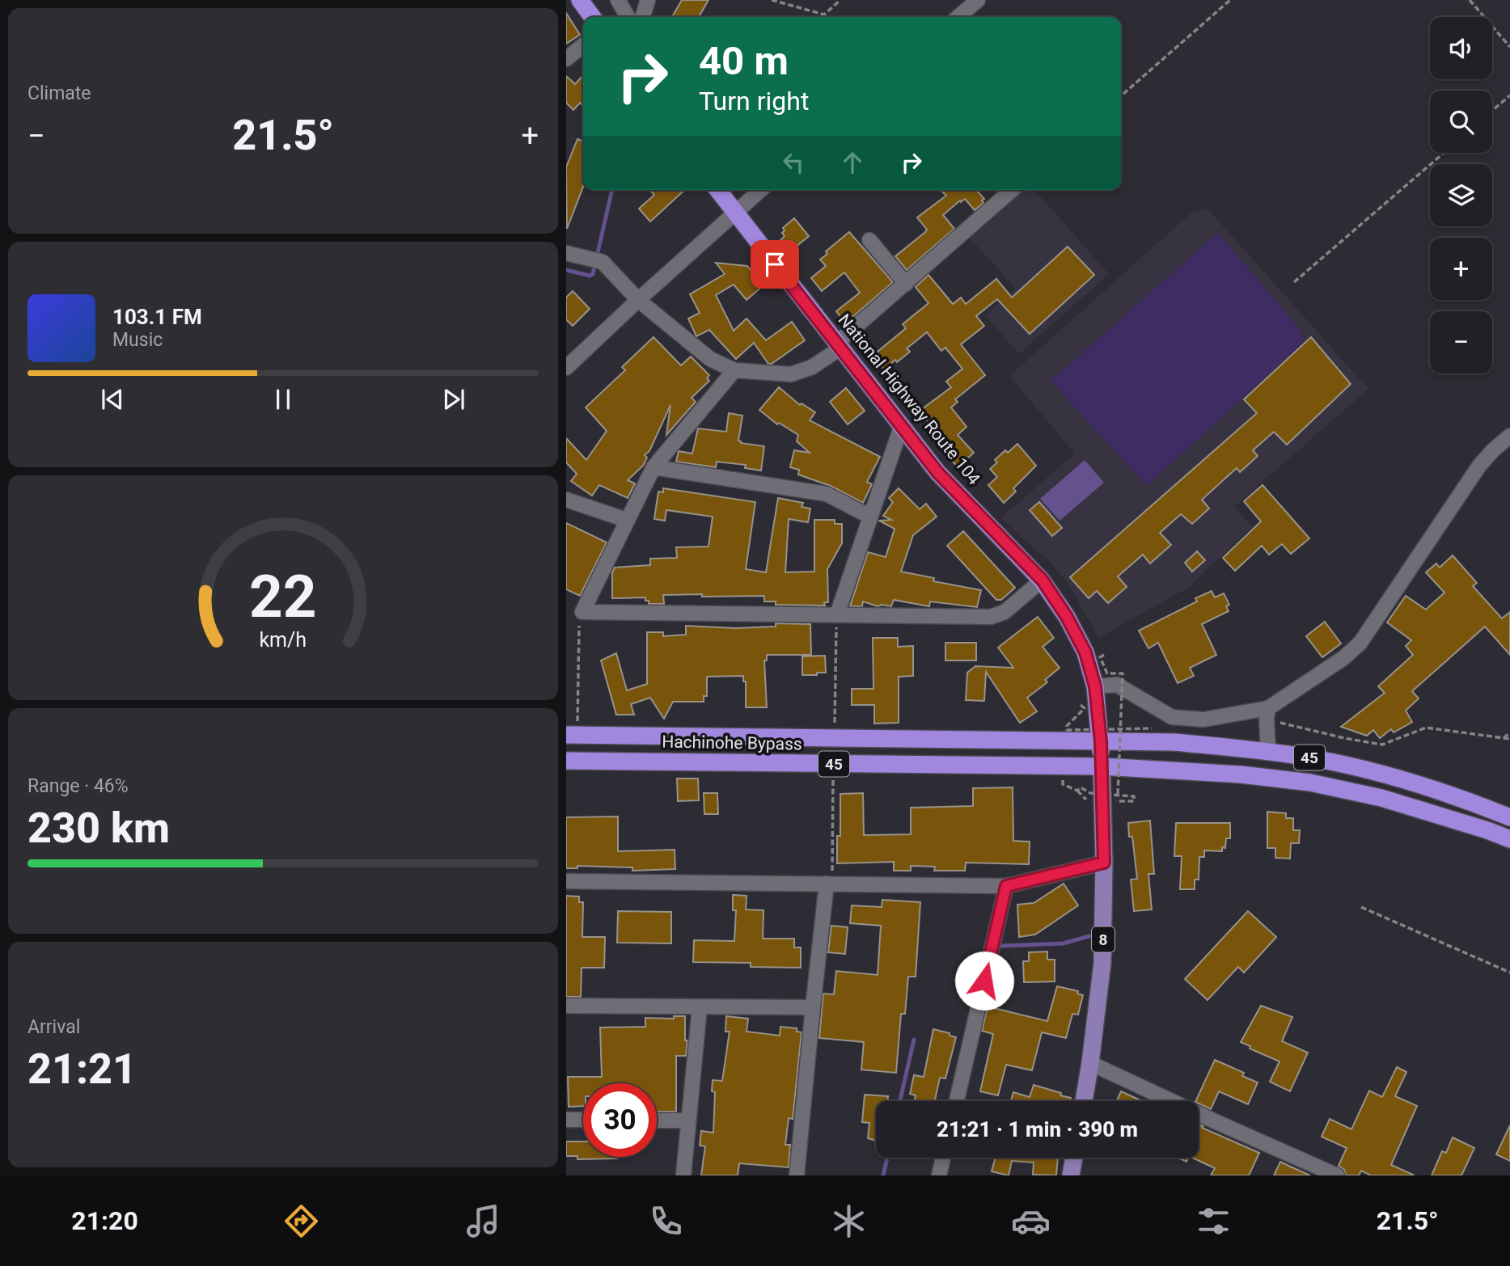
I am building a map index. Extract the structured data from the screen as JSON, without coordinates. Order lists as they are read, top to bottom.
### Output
{
  "streets": {
    "highway": ["National Highway Route 104", "Hachinohe Bypass", "45"],
    "main road": ["8"]
  },
  "crossings": [
    ["National Highway Route 104", "Hachinohe Bypass"],
    ["National Highway Route 104", "45"],
    ["National Highway Route 104", "8"],
    ["Hachinohe Bypass", "45"],
    ["Hachinohe Bypass", "8"],
    ["45", "8"]
  ],
  "page": {
    "tile": [
      "Climate",
      ["Range · 46%", "230 km"],
      ["Arrival", "21:21"]
    ],
    "map_buttons": ["+", "−"],
    "turn": ["40 m", "Turn right"],
    "heat": ["−", "21.5°", "+"],
    "song": ["103.1 FM", "Music"],
    "limit": "30",
    "trip": "21:21 · 1 min · 390 m",
    "tabs": ["21:20", "21.5°"],
    "gauge": ["22", "km/h"]
  }
}
